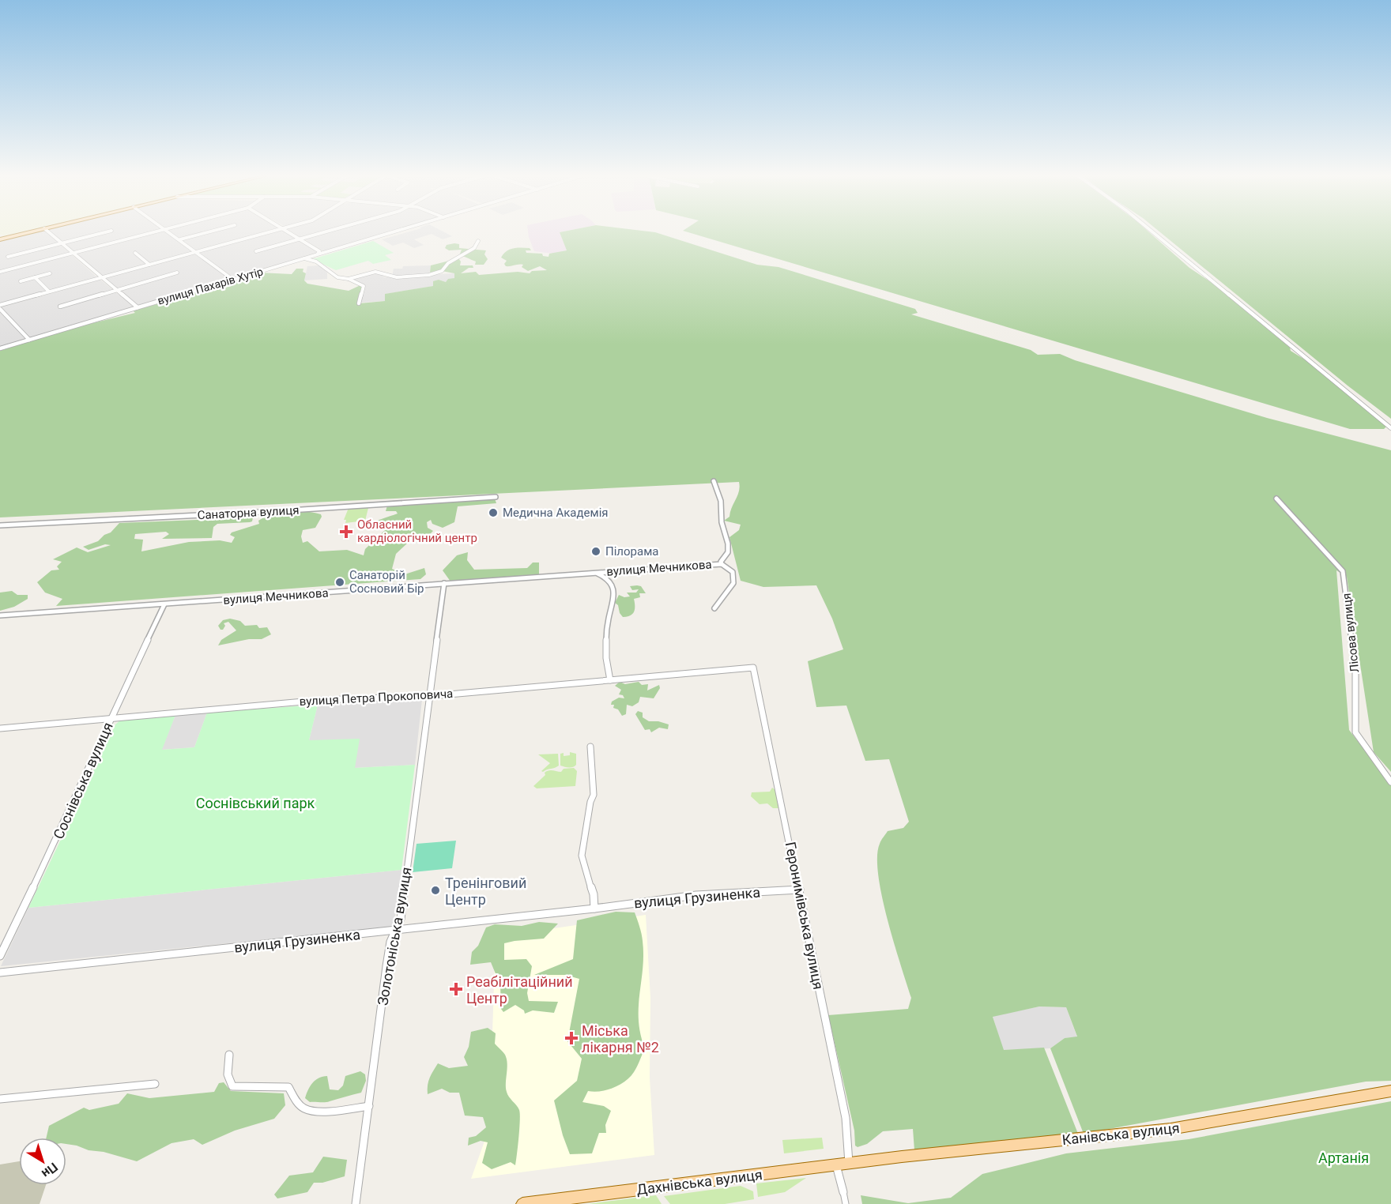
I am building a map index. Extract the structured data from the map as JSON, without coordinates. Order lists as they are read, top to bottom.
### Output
{
  "streets": {
    "main road": ["Канівська вулиця", "Дахнівська вулиця"],
    "street": [
      "вулиця Пахарів Хутір",
      "Санаторна вулиця",
      "вулиця Мечникова",
      "Лісова вулиця",
      "вулиця Петра Прокоповича",
      "Соснівська вулиця",
      "вулиця Грузиненка",
      "Геронимівська вулиця",
      "Золотоніська вулиця"
    ]
  },
  "crossings": [
    ["вулиця Мечникова", "Соснівська вулиця"],
    ["вулиця Мечникова", "Золотоніська вулиця"],
    ["вулиця Петра Прокоповича", "Соснівська вулиця"],
    ["вулиця Петра Прокоповича", "Геронимівська вулиця"],
    ["вулиця Петра Прокоповича", "Золотоніська вулиця"],
    ["вулиця Грузиненка", "Геронимівська вулиця"],
    ["вулиця Грузиненка", "Золотоніська вулиця"],
    ["Геронимівська вулиця", "Канівська вулиця"],
    ["Геронимівська вулиця", "Дахнівська вулиця"],
    ["Канівська вулиця", "Дахнівська вулиця"]
  ],
  "parks": ["Соснівський парк", "Артанія"],
  "places": {
    "other": [
      "Медична Академія",
      "Пілорама",
      "Санаторій Сосновий Бір",
      "Тренінговий Центр"
    ],
    "health": ["Обласний кардіологічний центр", "Реабілітаційний Центр", "Міська лікарня №2"]
  },
  "north": "bottom right"
}
